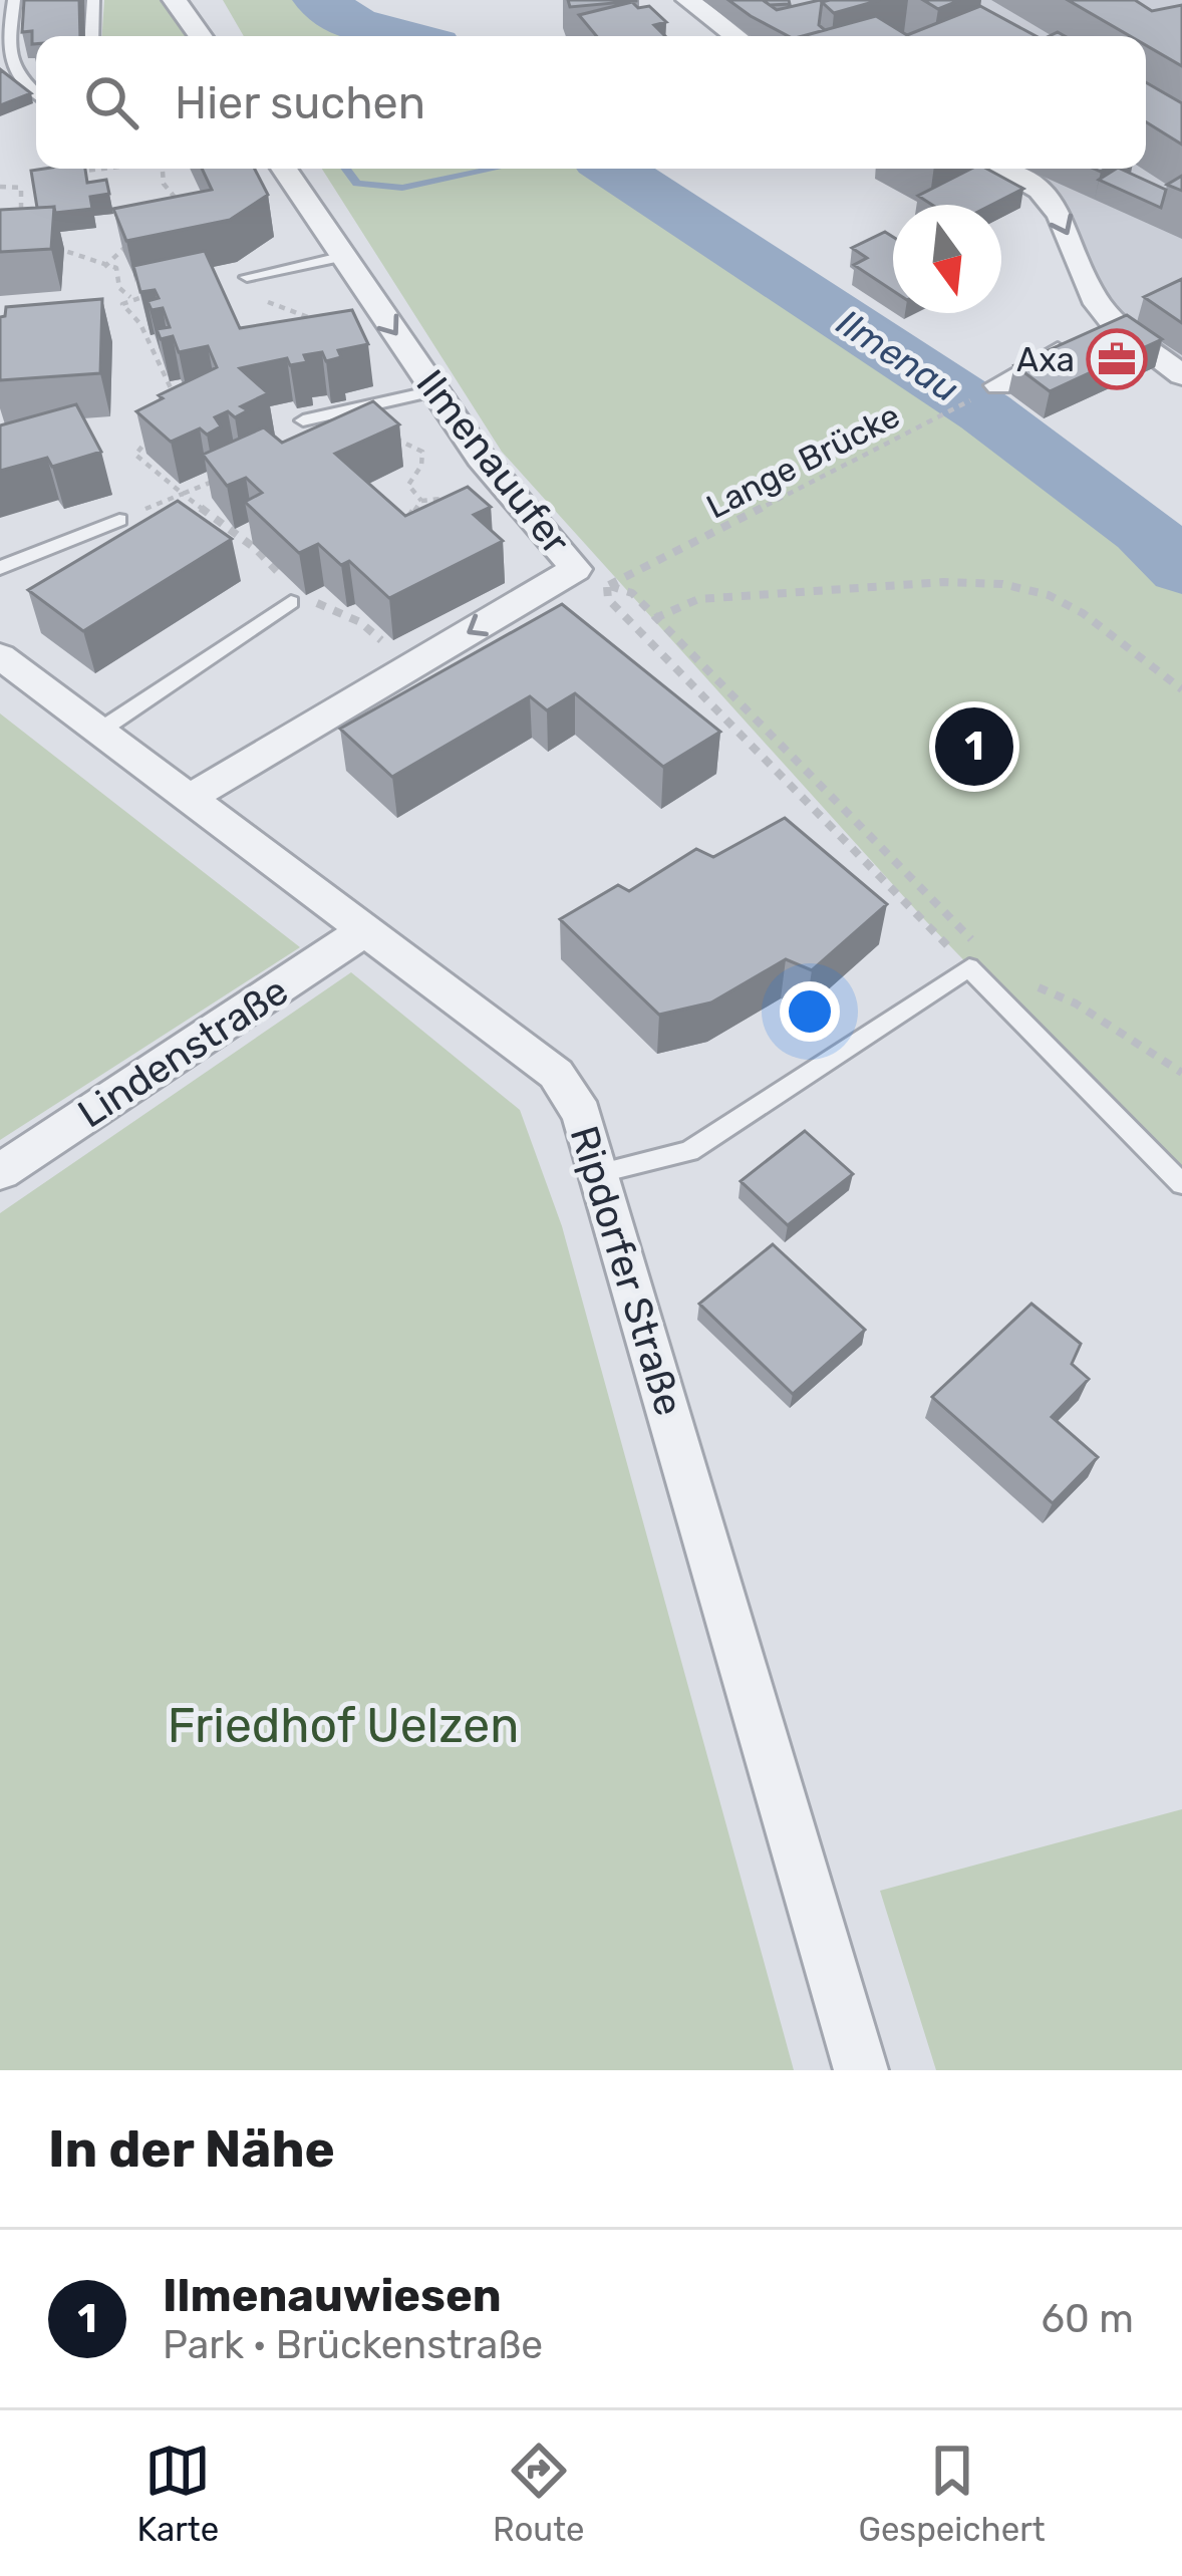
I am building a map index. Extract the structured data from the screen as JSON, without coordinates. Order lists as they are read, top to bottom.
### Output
{
  "streets": {
    "street": ["Ilmenauufer", "Lindenstraße", "Ripdorfer Straße"],
    "path": ["Lange Brücke"]
  },
  "crossings": [
    ["Ilmenauufer", "Ripdorfer Straße"],
    ["Lindenstraße", "Ripdorfer Straße"]
  ],
  "water": ["Ilmenau"],
  "parks": ["Friedhof Uelzen"],
  "places": {
    "office": ["Axa"]
  },
  "north": "bottom",
  "page": {
    "search": "Hier suchen",
    "pins": "1",
    "heading": "In der Nähe",
    "list": [
      {
        "mark": "1",
        "name": "Ilmenauwiesen",
        "note": "Park · Brückenstraße",
        "value": "60 m"
      }
    ],
    "nav": ["Karte", "Route", "Gespeichert"]
  }
}
